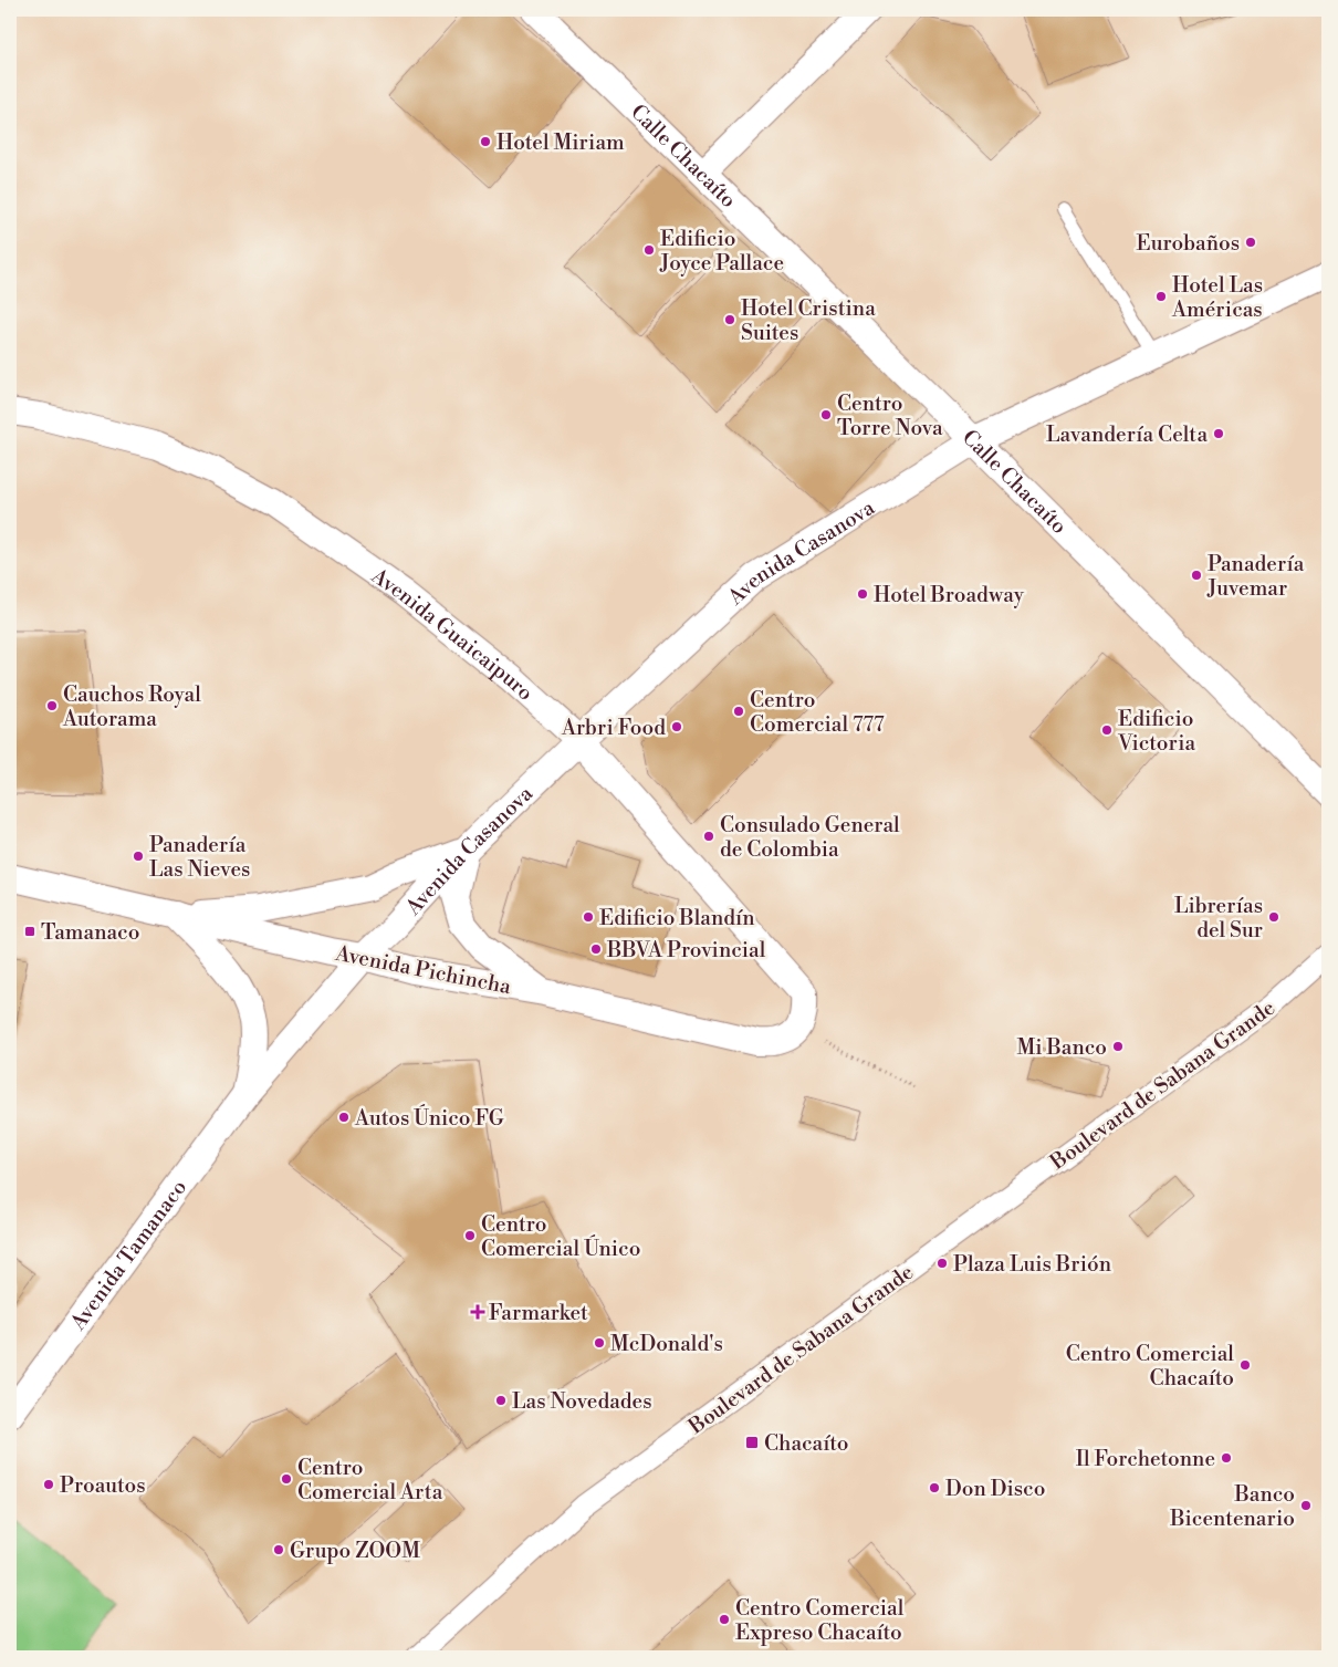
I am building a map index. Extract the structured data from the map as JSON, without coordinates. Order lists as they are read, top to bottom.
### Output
{
  "streets": {
    "street": [
      "Calle Chacaíto",
      "Avenida Casanova",
      "Avenida Guaicaipuro",
      "Avenida Pichincha",
      "Boulevard de Sabana Grande",
      "Avenida Tamanaco"
    ]
  },
  "crossings": [
    ["Calle Chacaíto", "Avenida Casanova"],
    ["Avenida Casanova", "Avenida Guaicaipuro"],
    ["Avenida Casanova", "Avenida Pichincha"],
    ["Avenida Casanova", "Avenida Tamanaco"],
    ["Avenida Guaicaipuro", "Avenida Pichincha"],
    ["Avenida Pichincha", "Avenida Tamanaco"]
  ],
  "places": {
    "other": [
      "Hotel Miriam",
      "Eurobaños",
      "Edificio Joyce Pallace",
      "Hotel Las Américas",
      "Hotel Cristina Suites",
      "Centro Torre Nova",
      "Lavandería Celta",
      "Panadería Juvemar",
      "Hotel Broadway",
      "Cauchos Royal Autorama",
      "Centro Comercial 777",
      "Arbri Food",
      "Edificio Victoria",
      "Consulado General de Colombia",
      "Panadería Las Nieves",
      "Edificio Blandín",
      "Librerías del Sur",
      "BBVA Provincial",
      "Mi Banco",
      "Autos Único FG",
      "Centro Comercial Único",
      "Plaza Luis Brión",
      "McDonald's",
      "Centro Comercial Chacaíto",
      "Las Novedades",
      "Il Forchetonne",
      "Centro Comercial Arta",
      "Proautos",
      "Don Disco",
      "Banco Bicentenario",
      "Grupo ZOOM",
      "Centro Comercial Expreso Chacaíto"
    ],
    "transit": ["Tamanaco", "Chacaíto"],
    "health": ["Farmarket"]
  }
}
